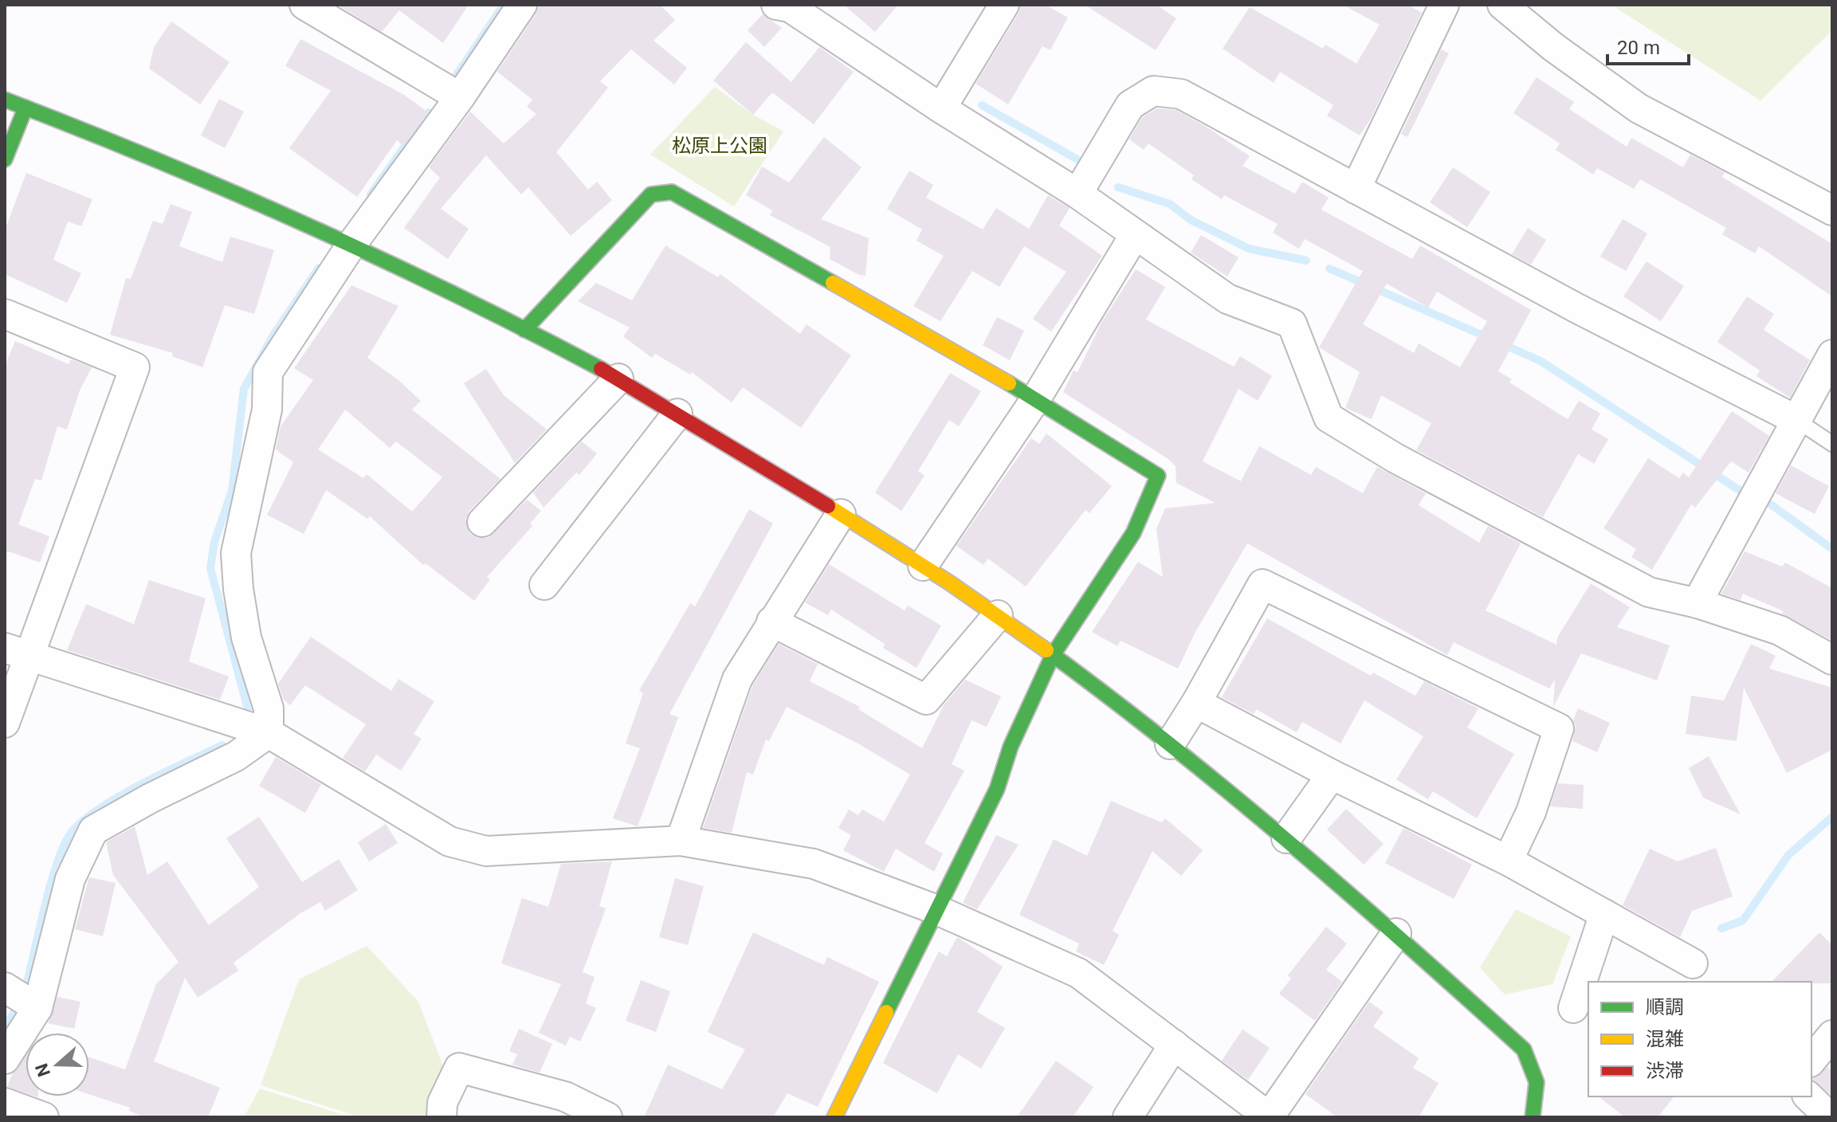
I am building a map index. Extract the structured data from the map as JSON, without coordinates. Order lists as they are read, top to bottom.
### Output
{
  "parks": ["松原上公園"],
  "legend": ["順調", "混雑", "渋滞"],
  "scale_bar": "20 m",
  "north": "left"
}
